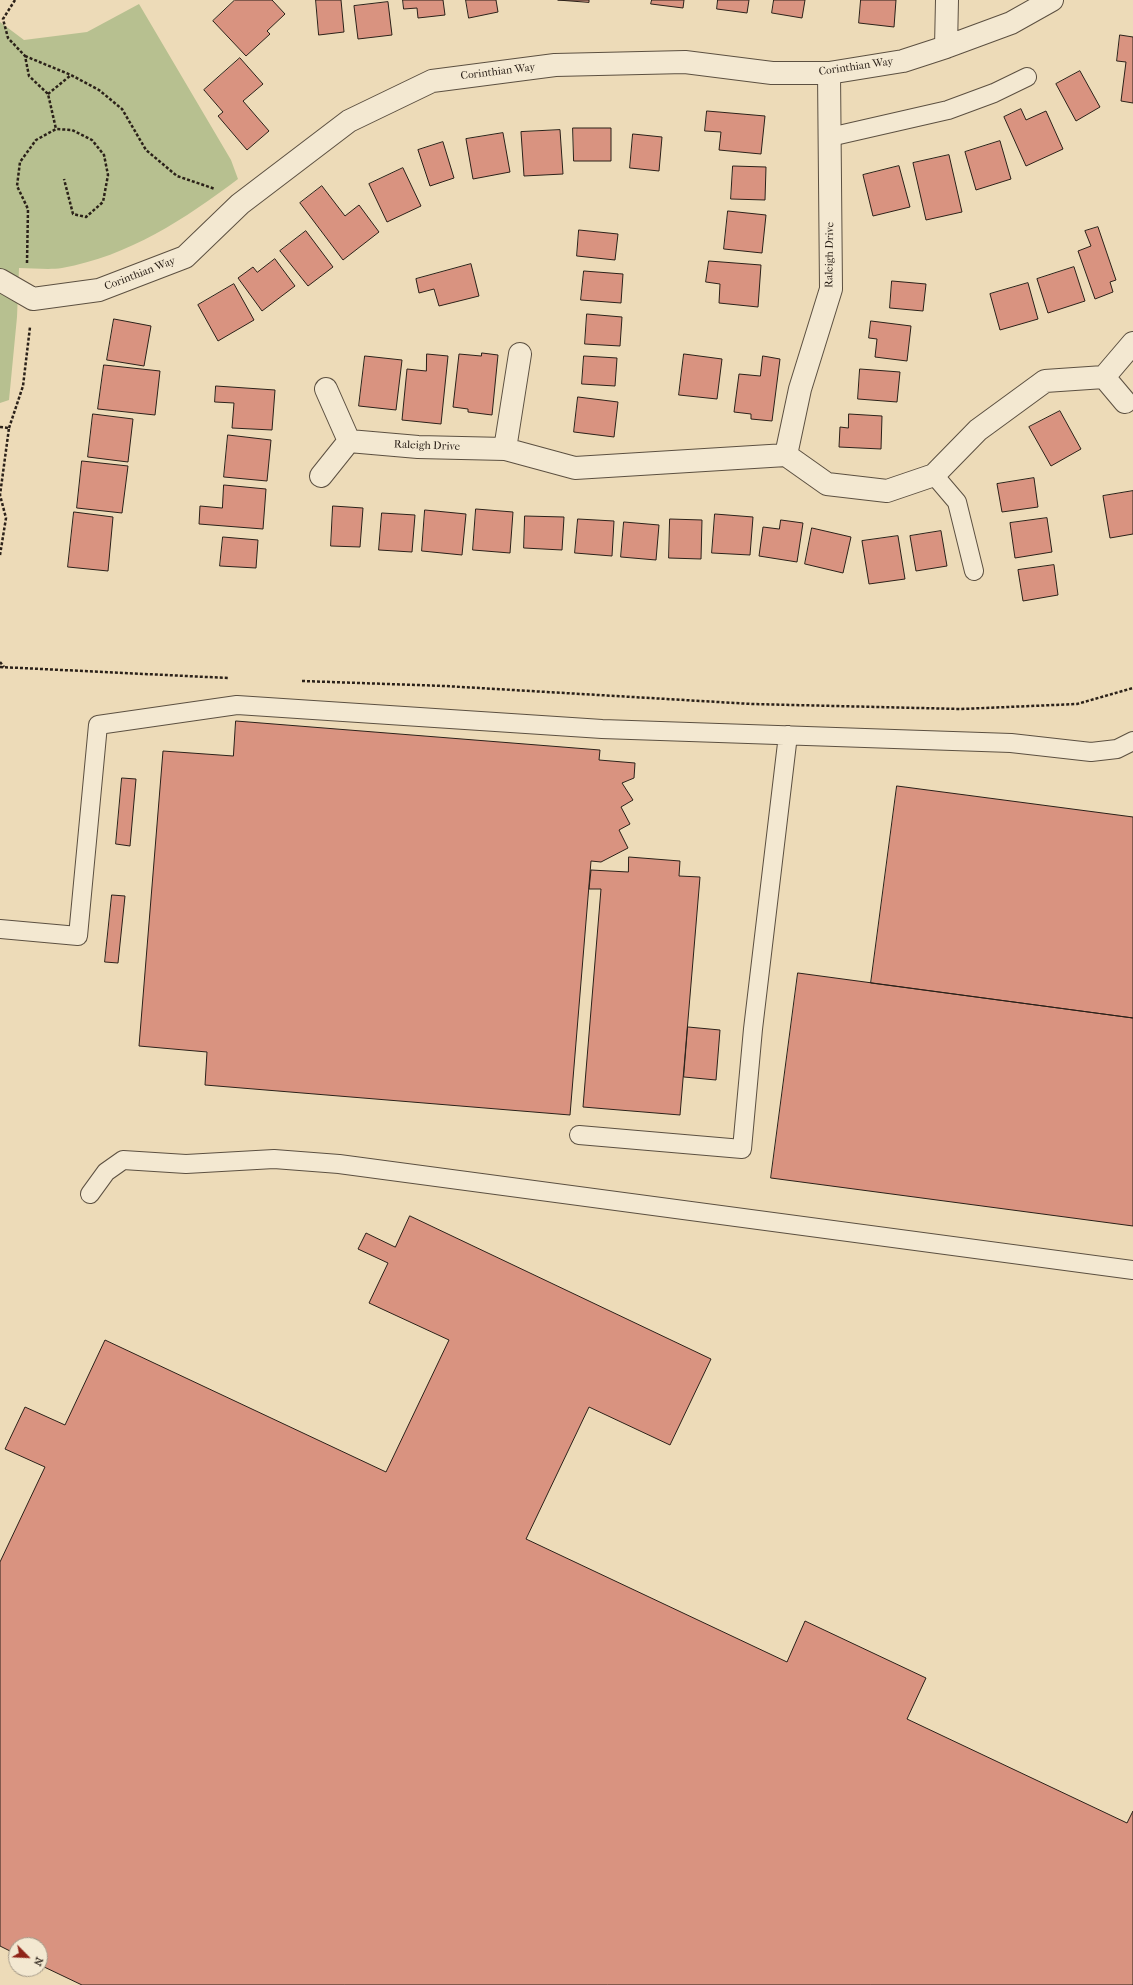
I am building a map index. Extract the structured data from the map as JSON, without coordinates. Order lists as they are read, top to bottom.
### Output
{
  "streets": {
    "street": ["Corinthian Way", "Raleigh Drive"]
  },
  "crossings": [
    ["Corinthian Way", "Raleigh Drive"]
  ],
  "north": "bottom right"
}
